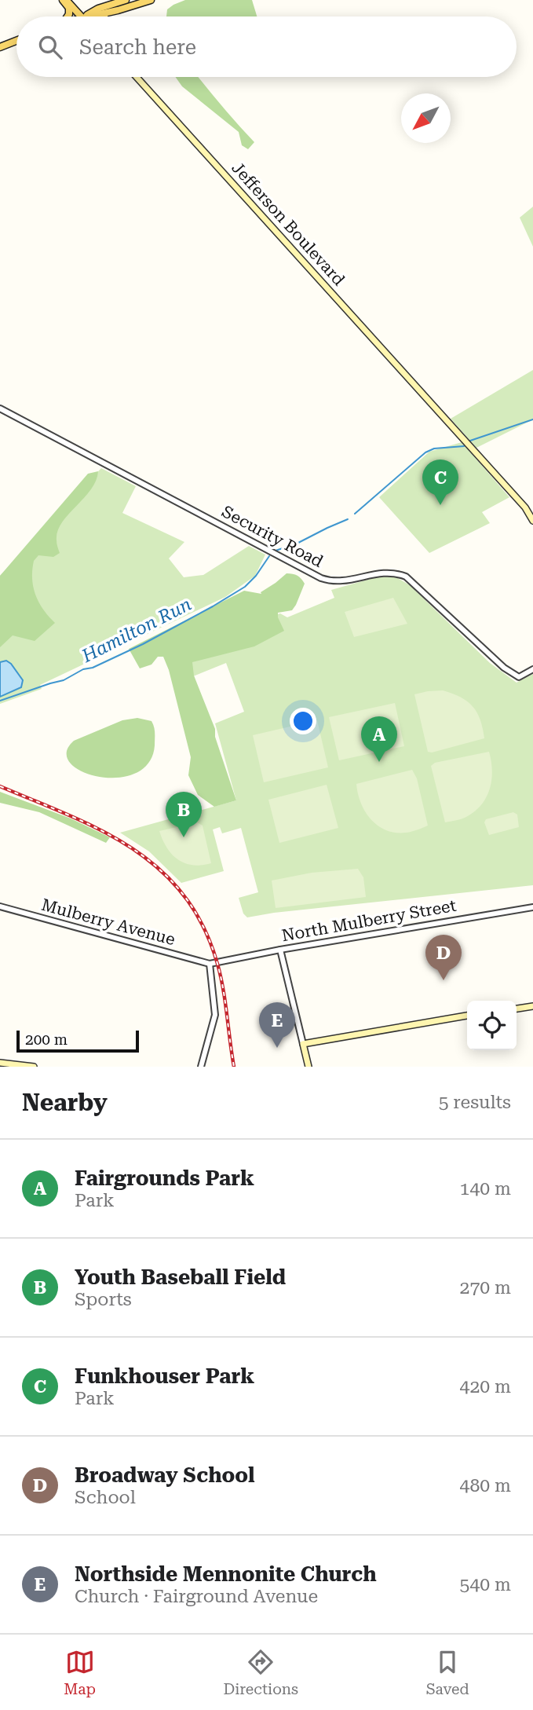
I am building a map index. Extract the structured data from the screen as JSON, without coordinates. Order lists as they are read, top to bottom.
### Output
{
  "streets": {
    "main road": ["Jefferson Boulevard"],
    "street": ["Security Road", "North Mulberry Street", "Mulberry Avenue"]
  },
  "crossings": [
    ["North Mulberry Street", "Mulberry Avenue"]
  ],
  "water": ["Hamilton Run"],
  "scale_bar": "200 m",
  "north": "bottom left",
  "page": {
    "search": "Search here",
    "pins": [
      "C",
      "A",
      "B",
      "D",
      "E"
    ],
    "scale": "200 m",
    "heading": ["Nearby", "5 results"],
    "list": [
      {
        "mark": "A",
        "name": "Fairgrounds Park",
        "note": "Park",
        "value": "140 m"
      },
      {
        "mark": "B",
        "name": "Youth Baseball Field",
        "note": "Sports",
        "value": "270 m"
      },
      {
        "mark": "C",
        "name": "Funkhouser Park",
        "note": "Park",
        "value": "420 m"
      },
      {
        "mark": "D",
        "name": "Broadway School",
        "note": "School",
        "value": "480 m"
      },
      {
        "mark": "E",
        "name": "Northside Mennonite Church",
        "note": "Church · Fairground Avenue",
        "value": "540 m"
      }
    ],
    "nav": ["Map", "Directions", "Saved"]
  }
}
